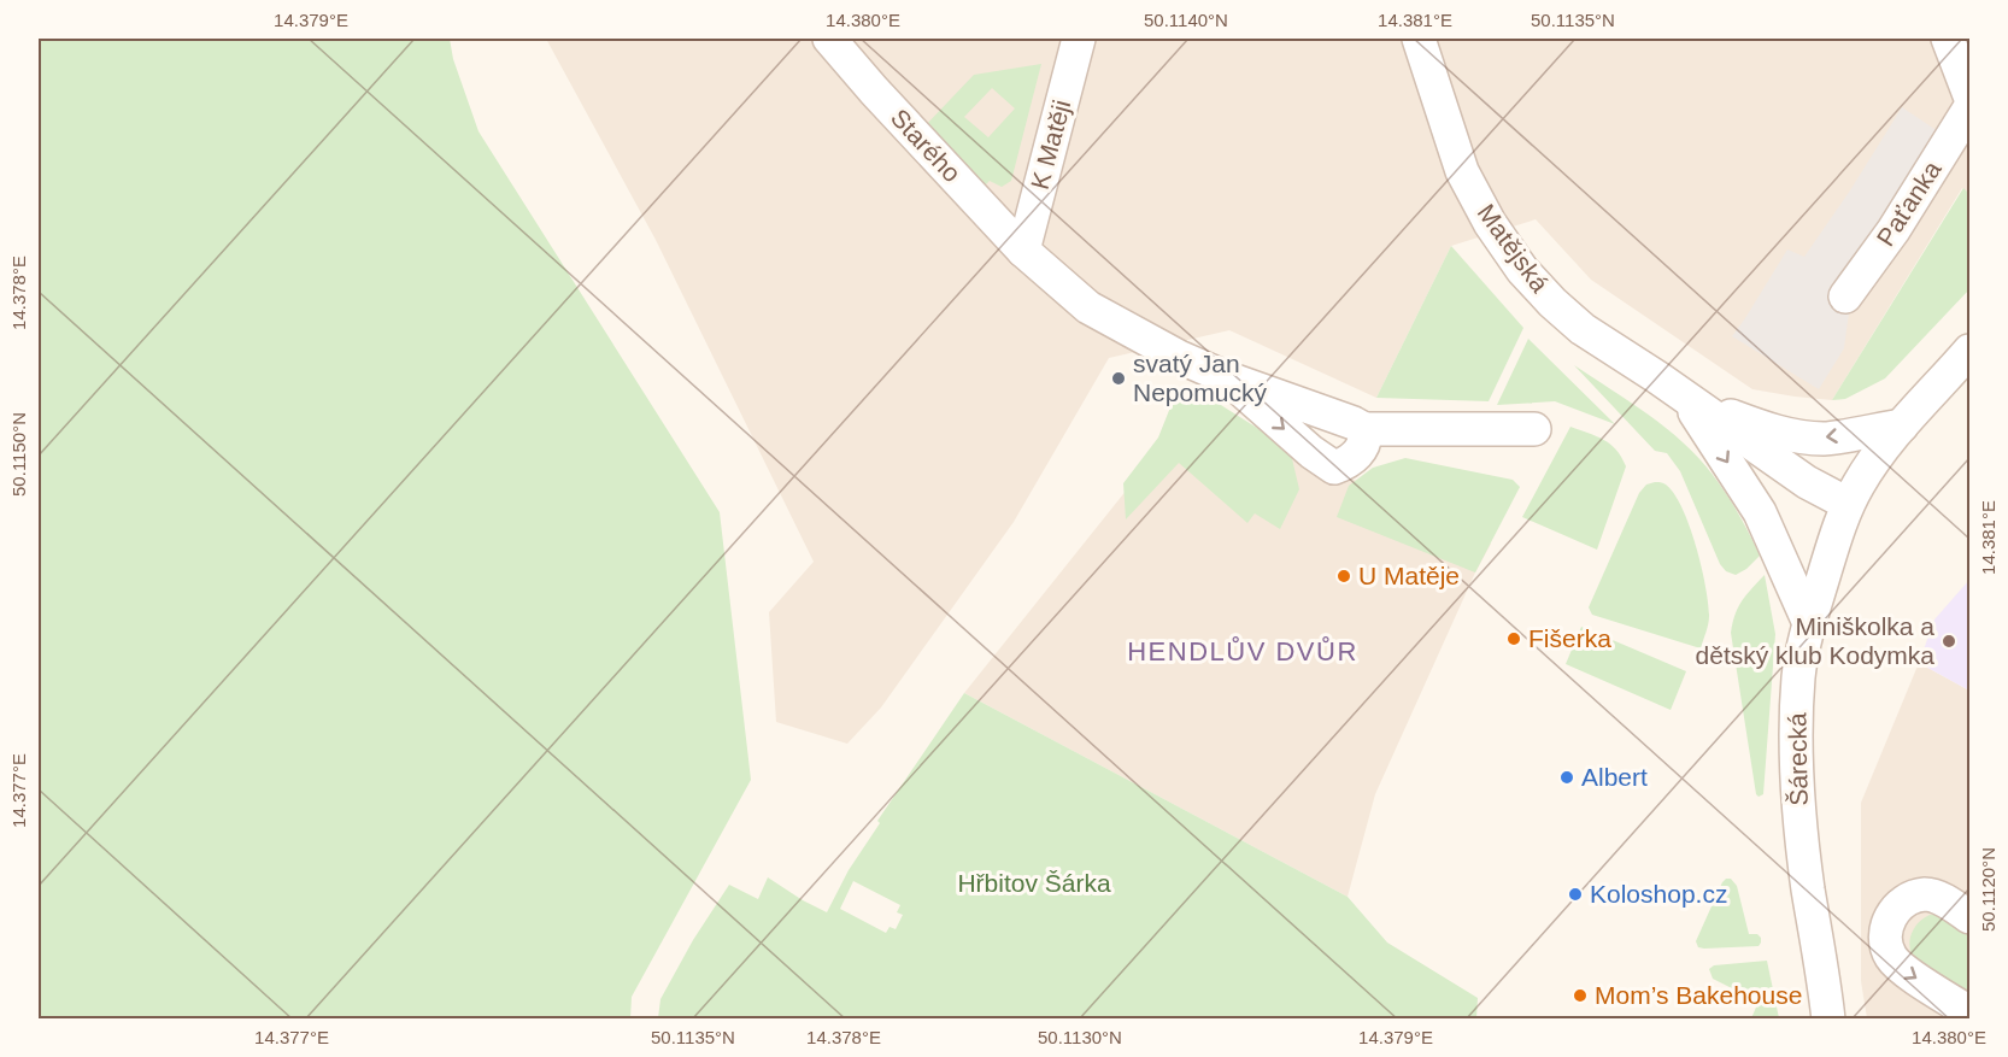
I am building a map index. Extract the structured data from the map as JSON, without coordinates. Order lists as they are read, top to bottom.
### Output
{
  "streets": {
    "street": [
      "K Matěji",
      "Starého",
      "Paťanka",
      "Matějská",
      "Šárecká"
    ]
  },
  "crossings": [
    ["K Matěji", "Starého"],
    ["Matějská", "Šárecká"]
  ],
  "districts": ["HENDLŮV DVŮR"],
  "parks": ["Hřbitov Šárka"],
  "places": [
    "svatý Jan Nepomucký",
    "U Matěje",
    "Fišerka",
    "Miniškolka a dětský klub Kodymka",
    "Albert",
    "Koloshop.cz",
    "Mom’s Bakehouse"
  ],
  "coordinates": [
    "14.379°E",
    "14.380°E",
    "50.1140°N",
    "14.381°E",
    "50.1135°N",
    "14.378°E",
    "50.1150°N",
    "14.377°E",
    "50.1120°N",
    "50.1130°N"
  ]
}
